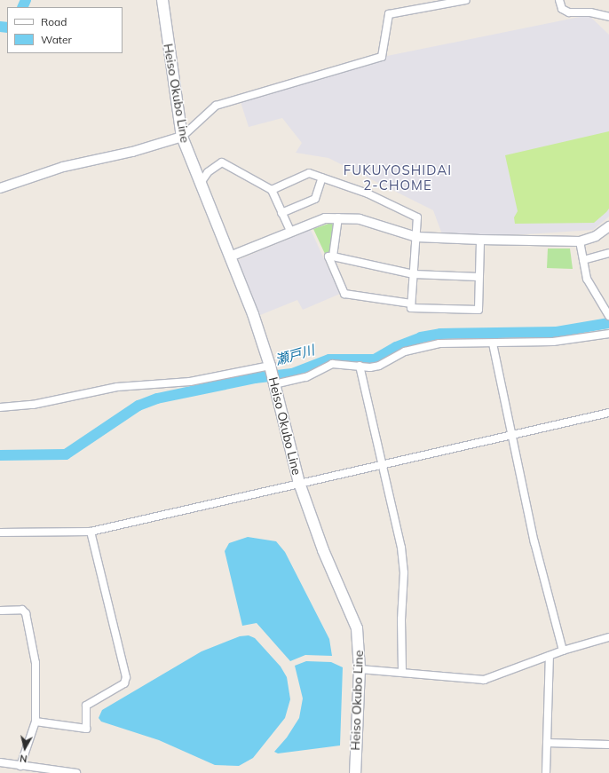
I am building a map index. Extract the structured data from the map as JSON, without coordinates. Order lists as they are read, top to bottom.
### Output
{
  "streets": {
    "main road": ["Heiso Okubo Line"]
  },
  "districts": ["FUKUYOSHIDAI 2-CHOME"],
  "water": ["瀬戸川"],
  "legend": ["Road", "Water"],
  "north": "bottom"
}
